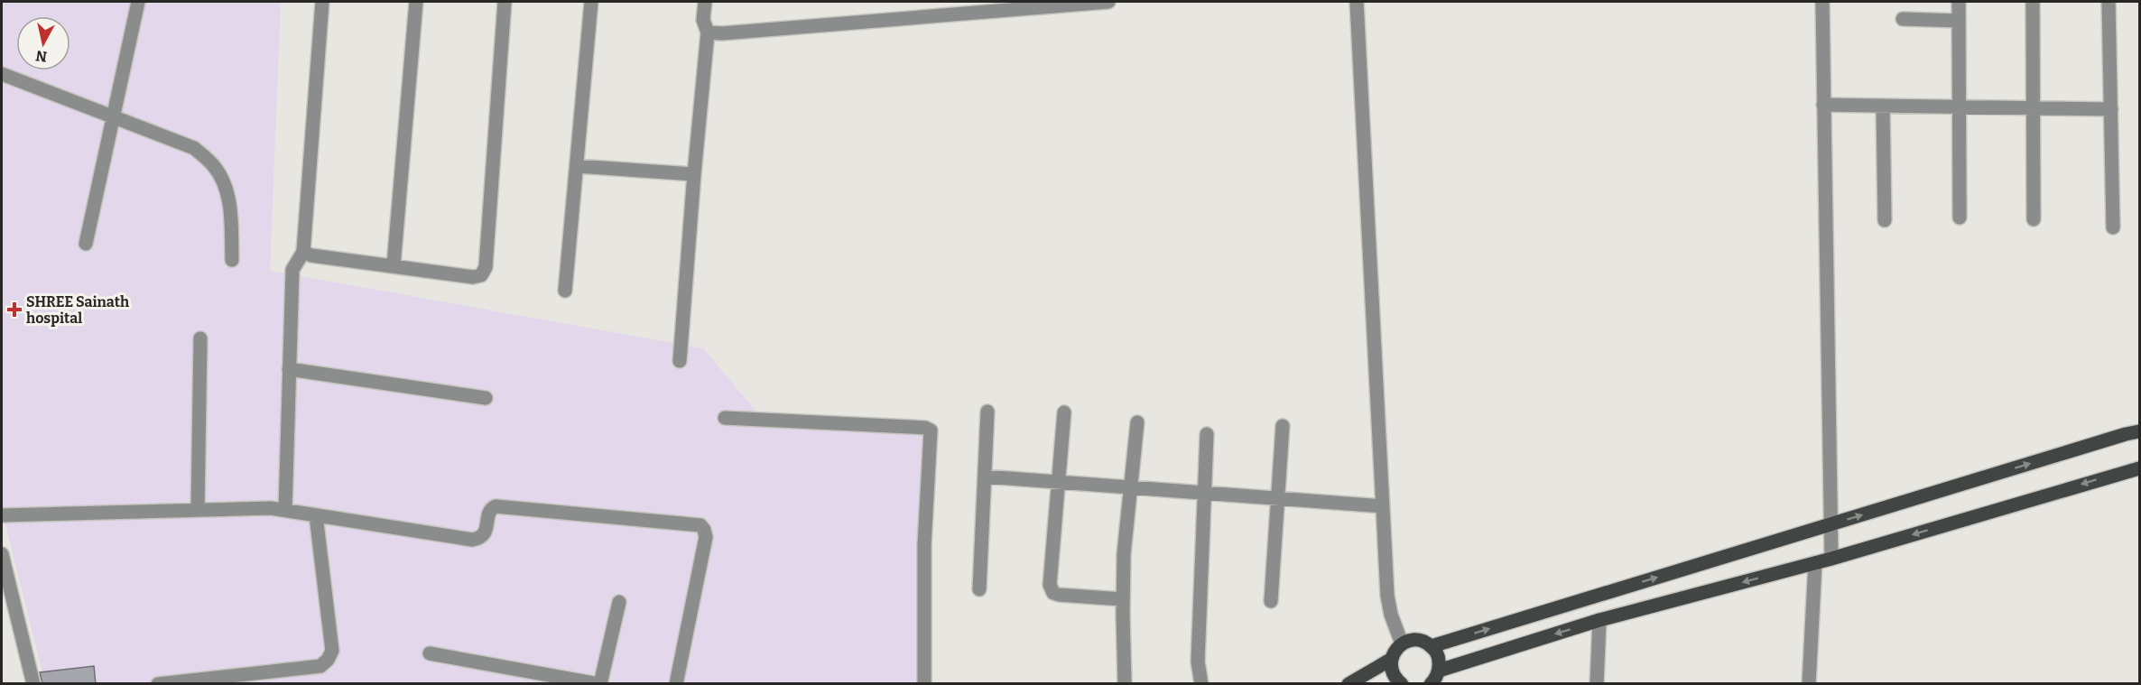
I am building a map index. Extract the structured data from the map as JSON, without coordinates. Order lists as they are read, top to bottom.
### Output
{
  "places": {
    "health": ["SHREE Sainath hospital"]
  },
  "north": "bottom"
}
